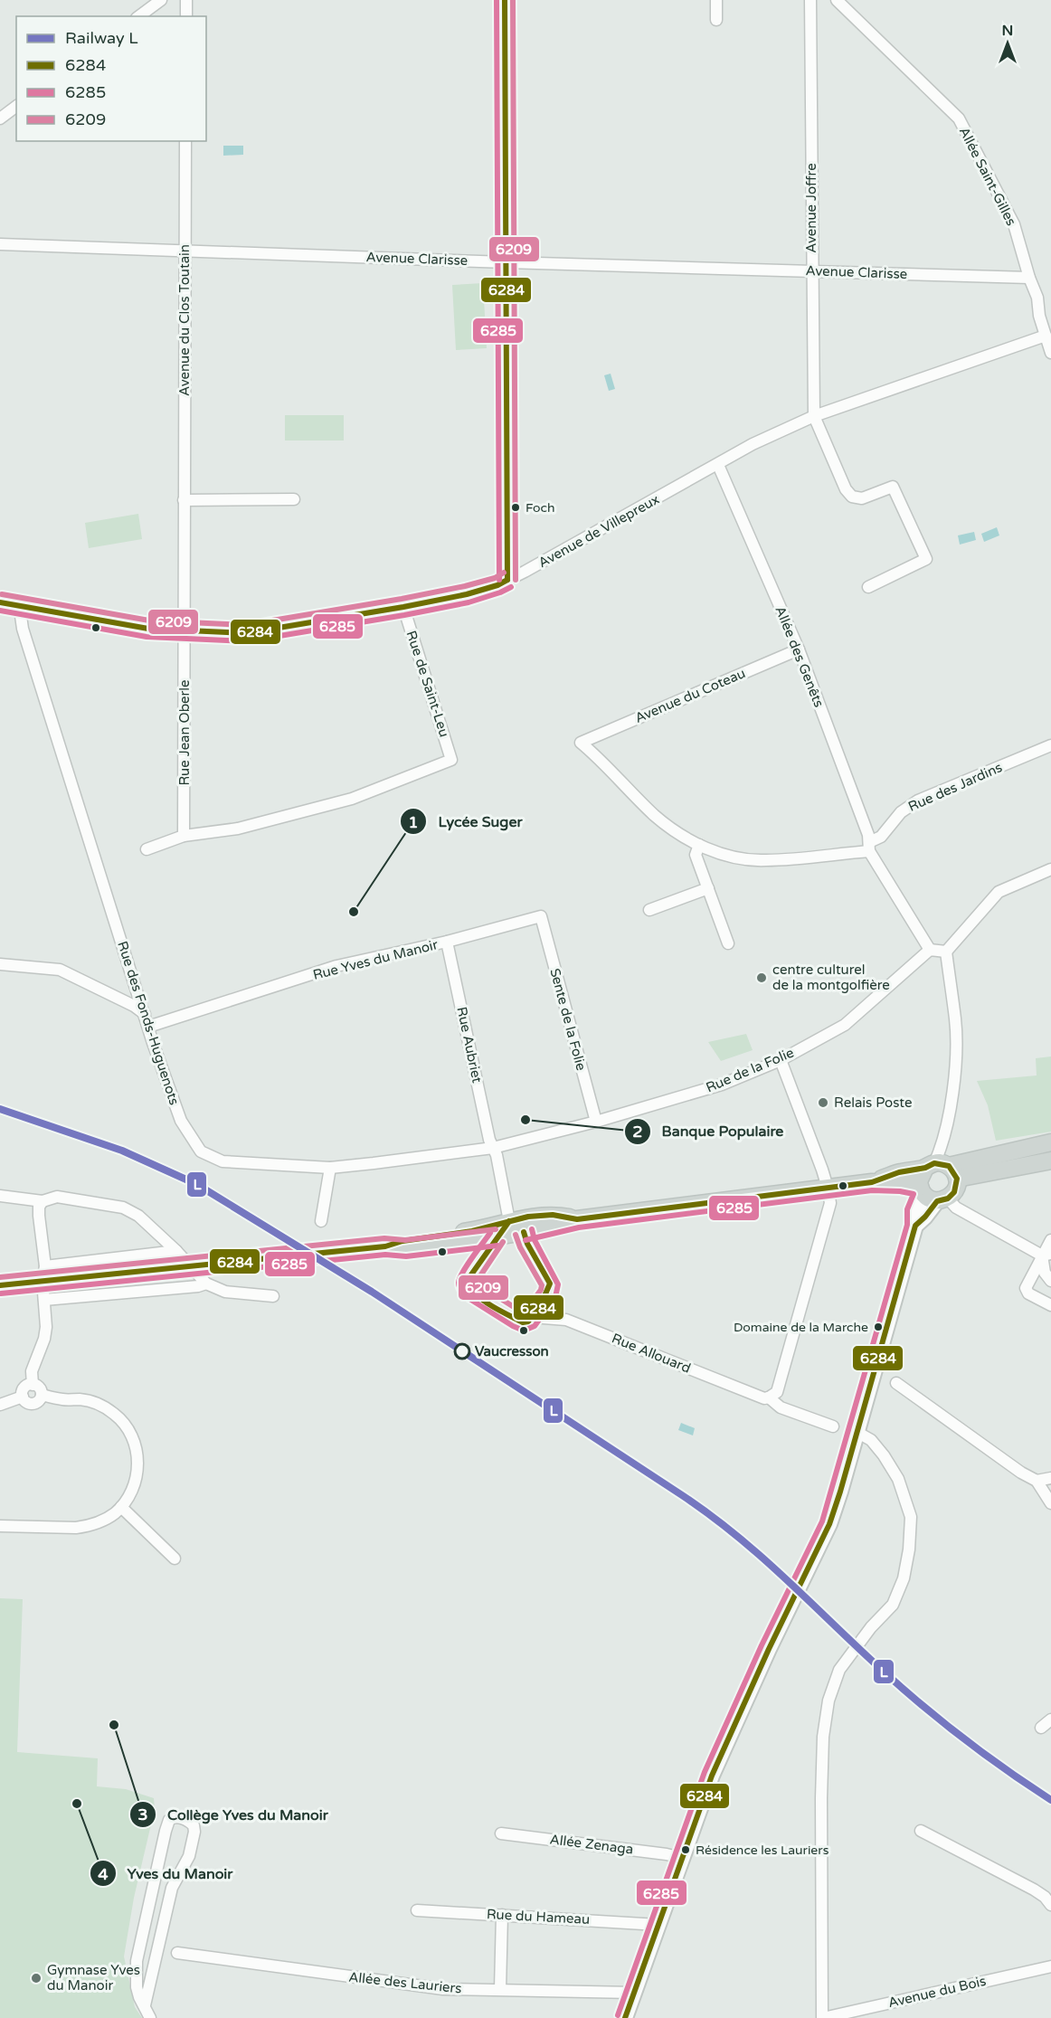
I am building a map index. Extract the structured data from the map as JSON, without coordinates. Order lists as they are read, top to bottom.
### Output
{
  "streets": {
    "street": [
      "Allée Saint-Gilles",
      "Avenue Joffre",
      "Avenue Clarisse",
      "Avenue du Clos Toutain",
      "Avenue de Villepreux",
      "Allée des Genêts",
      "Rue de Saint-Leu",
      "Avenue du Coteau",
      "Rue Jean Oberle",
      "Rue des Jardins",
      "Rue Yves du Manoir",
      "Sente de la Folie",
      "Rue des Fonds-Huguenots",
      "Rue Aubriet",
      "Rue de la Folie",
      "Rue Allouard",
      "Allée Zenaga",
      "Rue du Hameau",
      "Allée des Lauriers",
      "Avenue du Bois"
    ]
  },
  "crossings": [
    ["Allée Saint-Gilles", "Avenue Clarisse"],
    ["Allée Saint-Gilles", "Avenue de Villepreux"],
    ["Avenue Joffre", "Avenue Clarisse"],
    ["Avenue Joffre", "Avenue de Villepreux"],
    ["Avenue Clarisse", "Avenue du Clos Toutain"],
    ["Avenue du Clos Toutain", "Avenue de Villepreux"],
    ["Avenue du Clos Toutain", "Rue Jean Oberle"],
    ["Avenue de Villepreux", "Allée des Genêts"],
    ["Avenue de Villepreux", "Rue de Saint-Leu"],
    ["Avenue de Villepreux", "Rue Jean Oberle"],
    ["Avenue de Villepreux", "Rue des Fonds-Huguenots"],
    ["Allée des Genêts", "Avenue du Coteau"],
    ["Allée des Genêts", "Rue des Jardins"],
    ["Allée des Genêts", "Rue de la Folie"],
    ["Rue de Saint-Leu", "Rue Jean Oberle"],
    ["Rue Yves du Manoir", "Sente de la Folie"],
    ["Rue Yves du Manoir", "Rue des Fonds-Huguenots"],
    ["Rue Yves du Manoir", "Rue Aubriet"],
    ["Sente de la Folie", "Rue de la Folie"],
    ["Rue des Fonds-Huguenots", "Rue Aubriet"],
    ["Rue des Fonds-Huguenots", "Rue de la Folie"],
    ["Rue Aubriet", "Rue de la Folie"]
  ],
  "places": [
    "Foch",
    "Lycée Suger",
    "centre culturel de la montgolfière",
    "Relais Poste",
    "Banque Populaire",
    "Domaine de la Marche",
    "Vaucresson",
    "Collège Yves du Manoir",
    "Yves du Manoir",
    "Résidence les Lauriers",
    "Gymnase Yves du Manoir"
  ],
  "lines": [
    "transit line 6284",
    "transit line 6285",
    "transit line 6209",
    "rail line L"
  ],
  "legend": [
    "Railway L",
    "6284",
    "6285",
    "6209"
  ],
  "north": "top"
}
